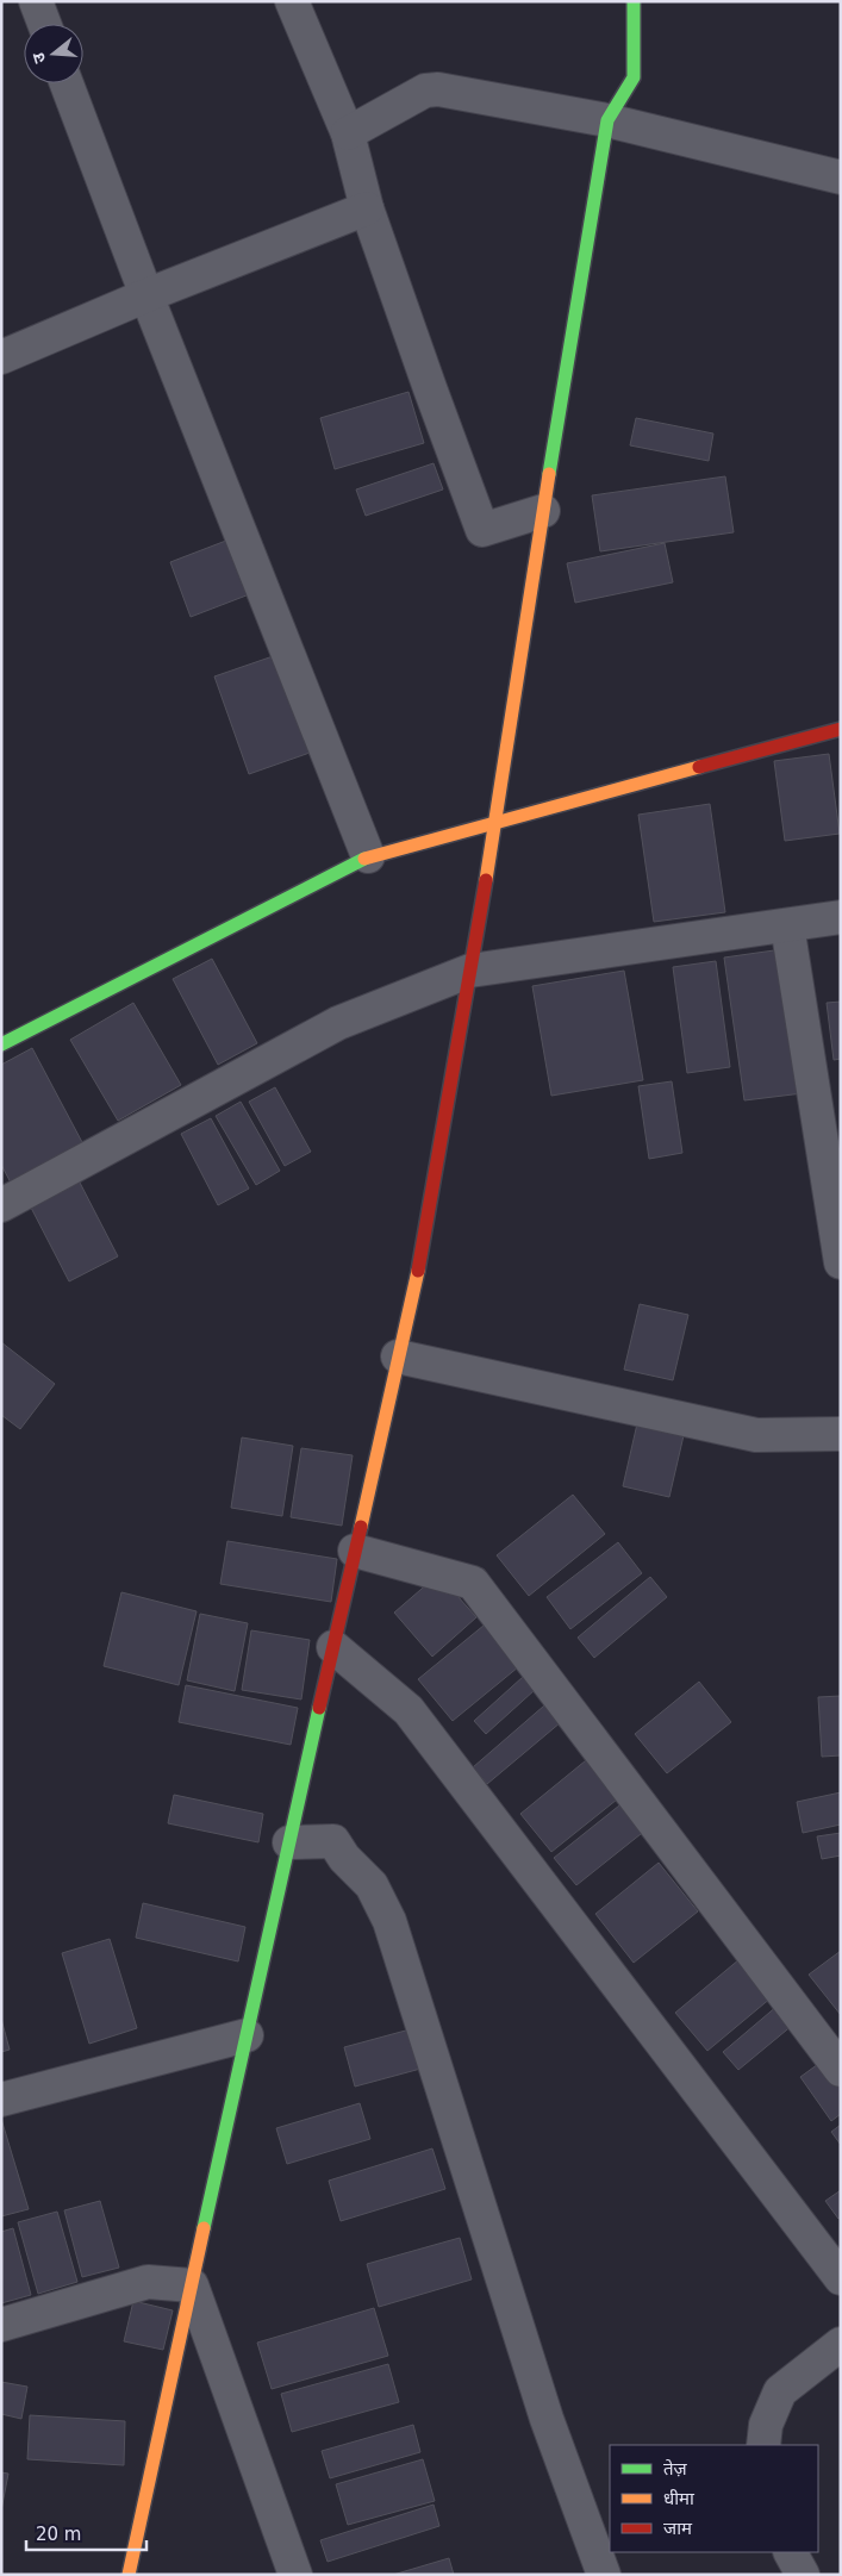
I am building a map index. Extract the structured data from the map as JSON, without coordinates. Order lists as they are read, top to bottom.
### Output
{
  "legend": ["तेज़", "धीमा", "जाम"],
  "scale_bar": "20 m",
  "north": "left"
}
